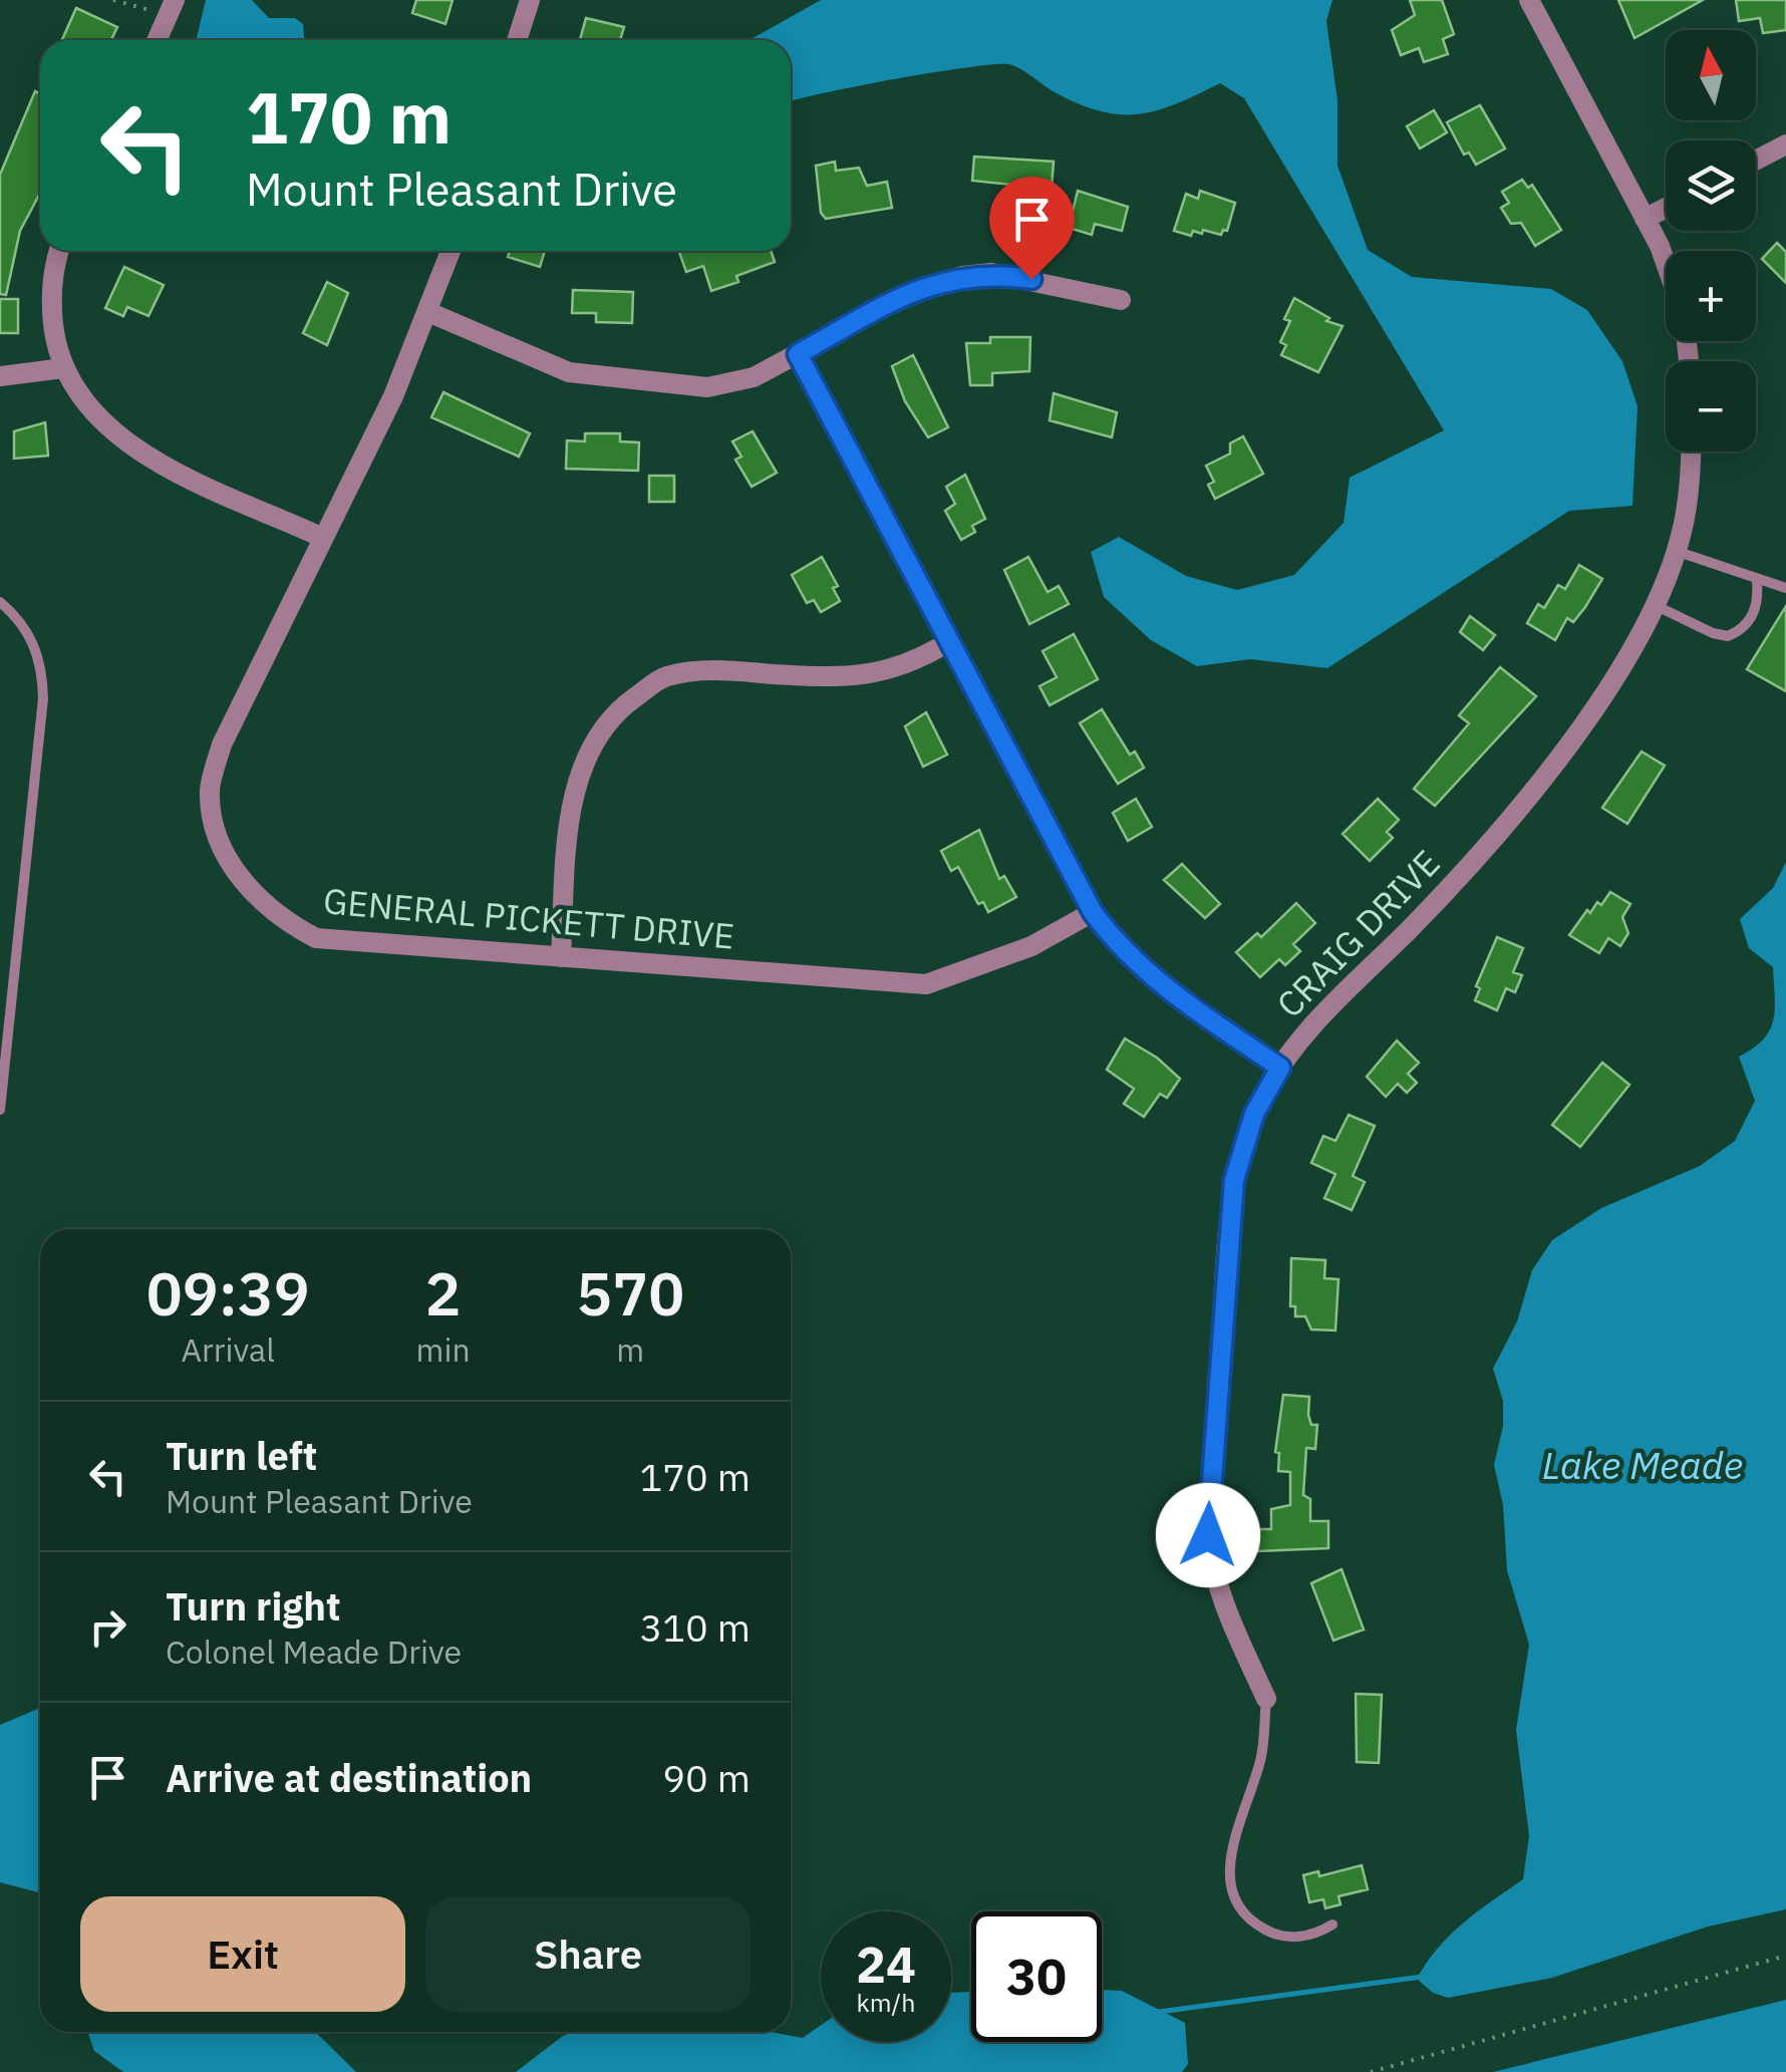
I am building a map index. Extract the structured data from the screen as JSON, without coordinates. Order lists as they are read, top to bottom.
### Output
{
  "streets": {
    "street": ["GENERAL PICKETT DRIVE", "CRAIG DRIVE"]
  },
  "water": ["Lake Meade"],
  "north": "top",
  "page": {
    "map_buttons": ["+", "−"],
    "turn": ["170 m", "Mount Pleasant Drive"],
    "eta": [
      "09:39",
      "Arrival",
      "2",
      "min",
      "570",
      "m"
    ],
    "list": [
      {
        "name": "Turn left",
        "note": "Mount Pleasant Drive",
        "value": "170 m"
      },
      {
        "name": "Turn right",
        "note": "Colonel Meade Drive",
        "value": "310 m"
      },
      {
        "name": "Arrive at destination",
        "value": "90 m"
      }
    ],
    "buttons": ["Exit", "Share"],
    "speed": "24 km/h",
    "limit": "30"
  }
}
